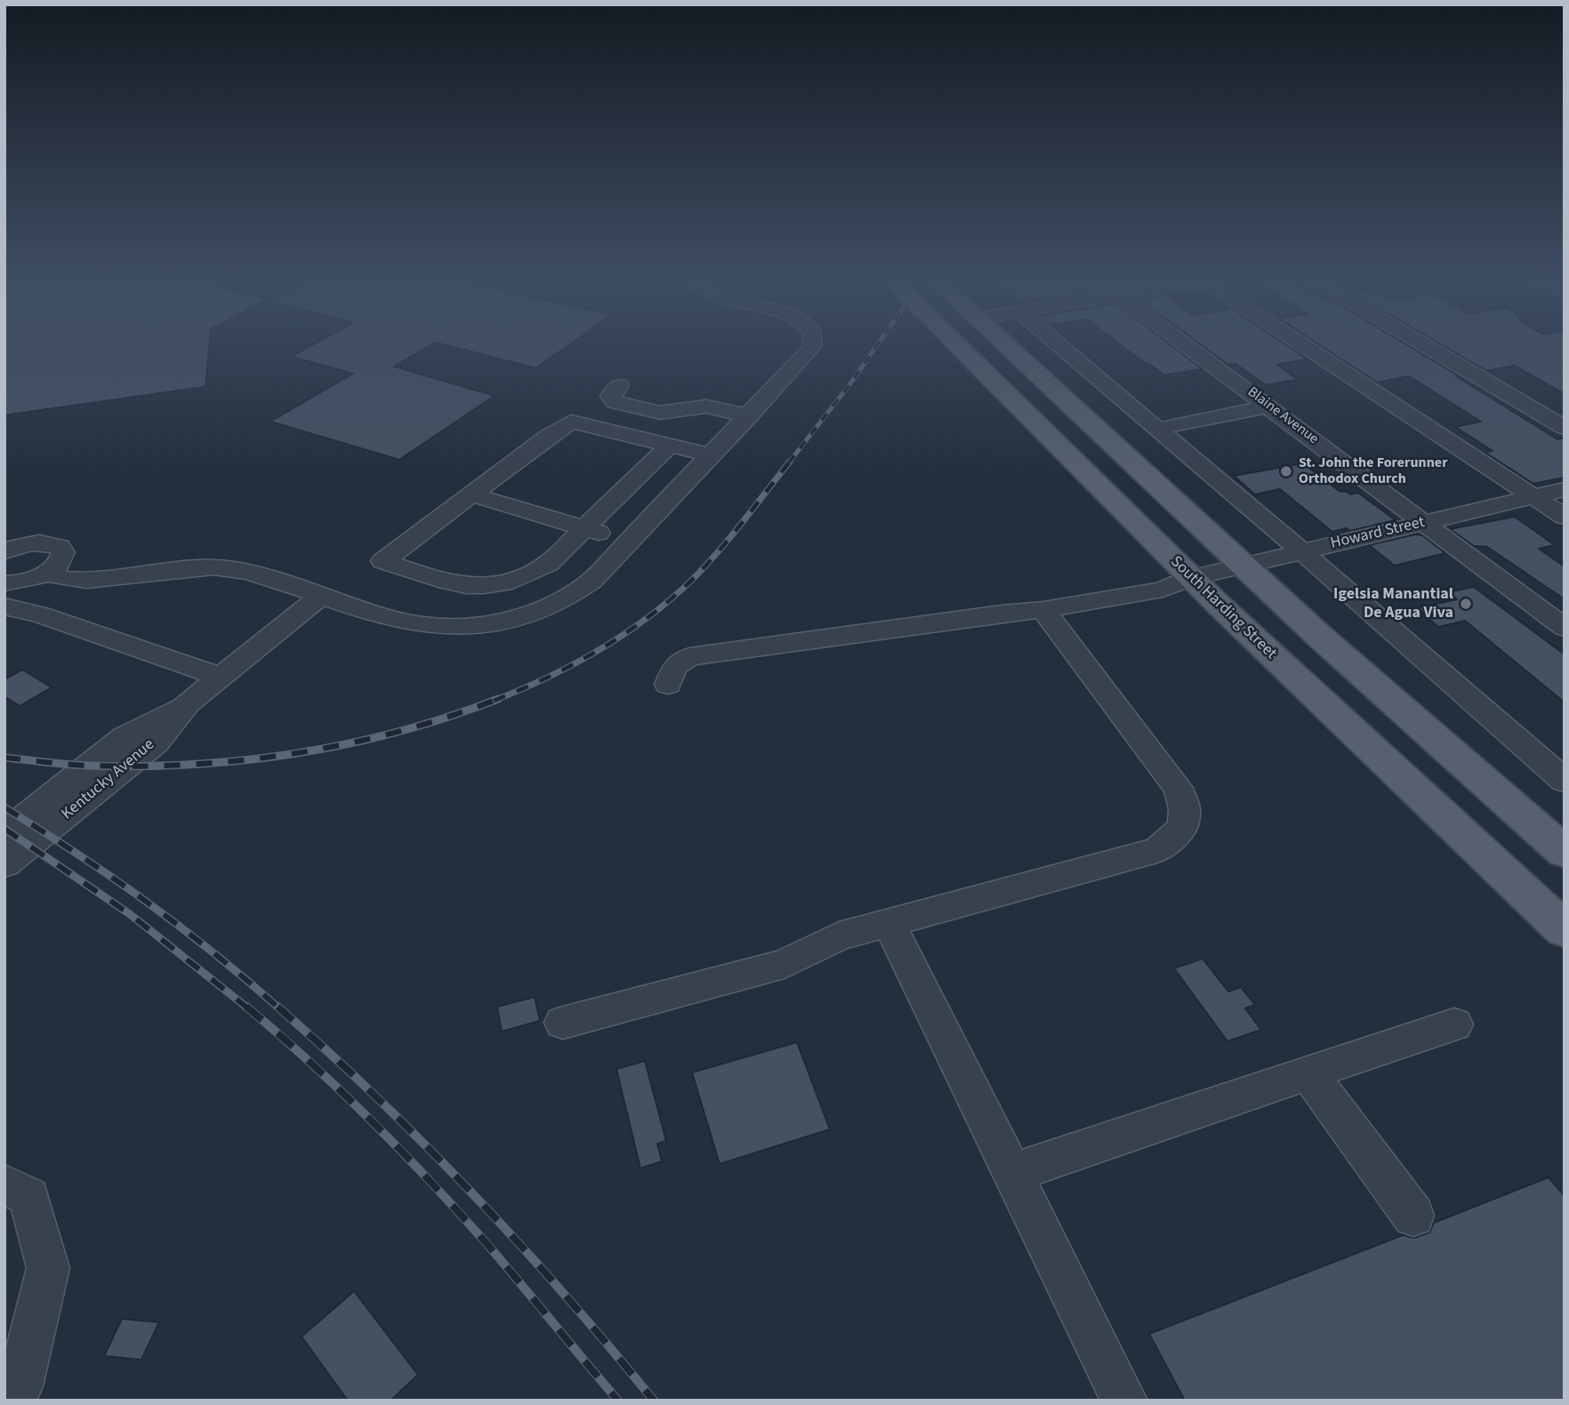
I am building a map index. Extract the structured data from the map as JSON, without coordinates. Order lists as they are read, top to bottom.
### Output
{
  "streets": {
    "main road": ["South Harding Street"],
    "street": ["Blaine Avenue", "Howard Street", "Kentucky Avenue"]
  },
  "crossings": [
    ["Blaine Avenue", "Howard Street"],
    ["Howard Street", "South Harding Street"]
  ],
  "places": ["St. John the Forerunner Orthodox Church", "Igelsia Manantial De Agua Viva"]
}
